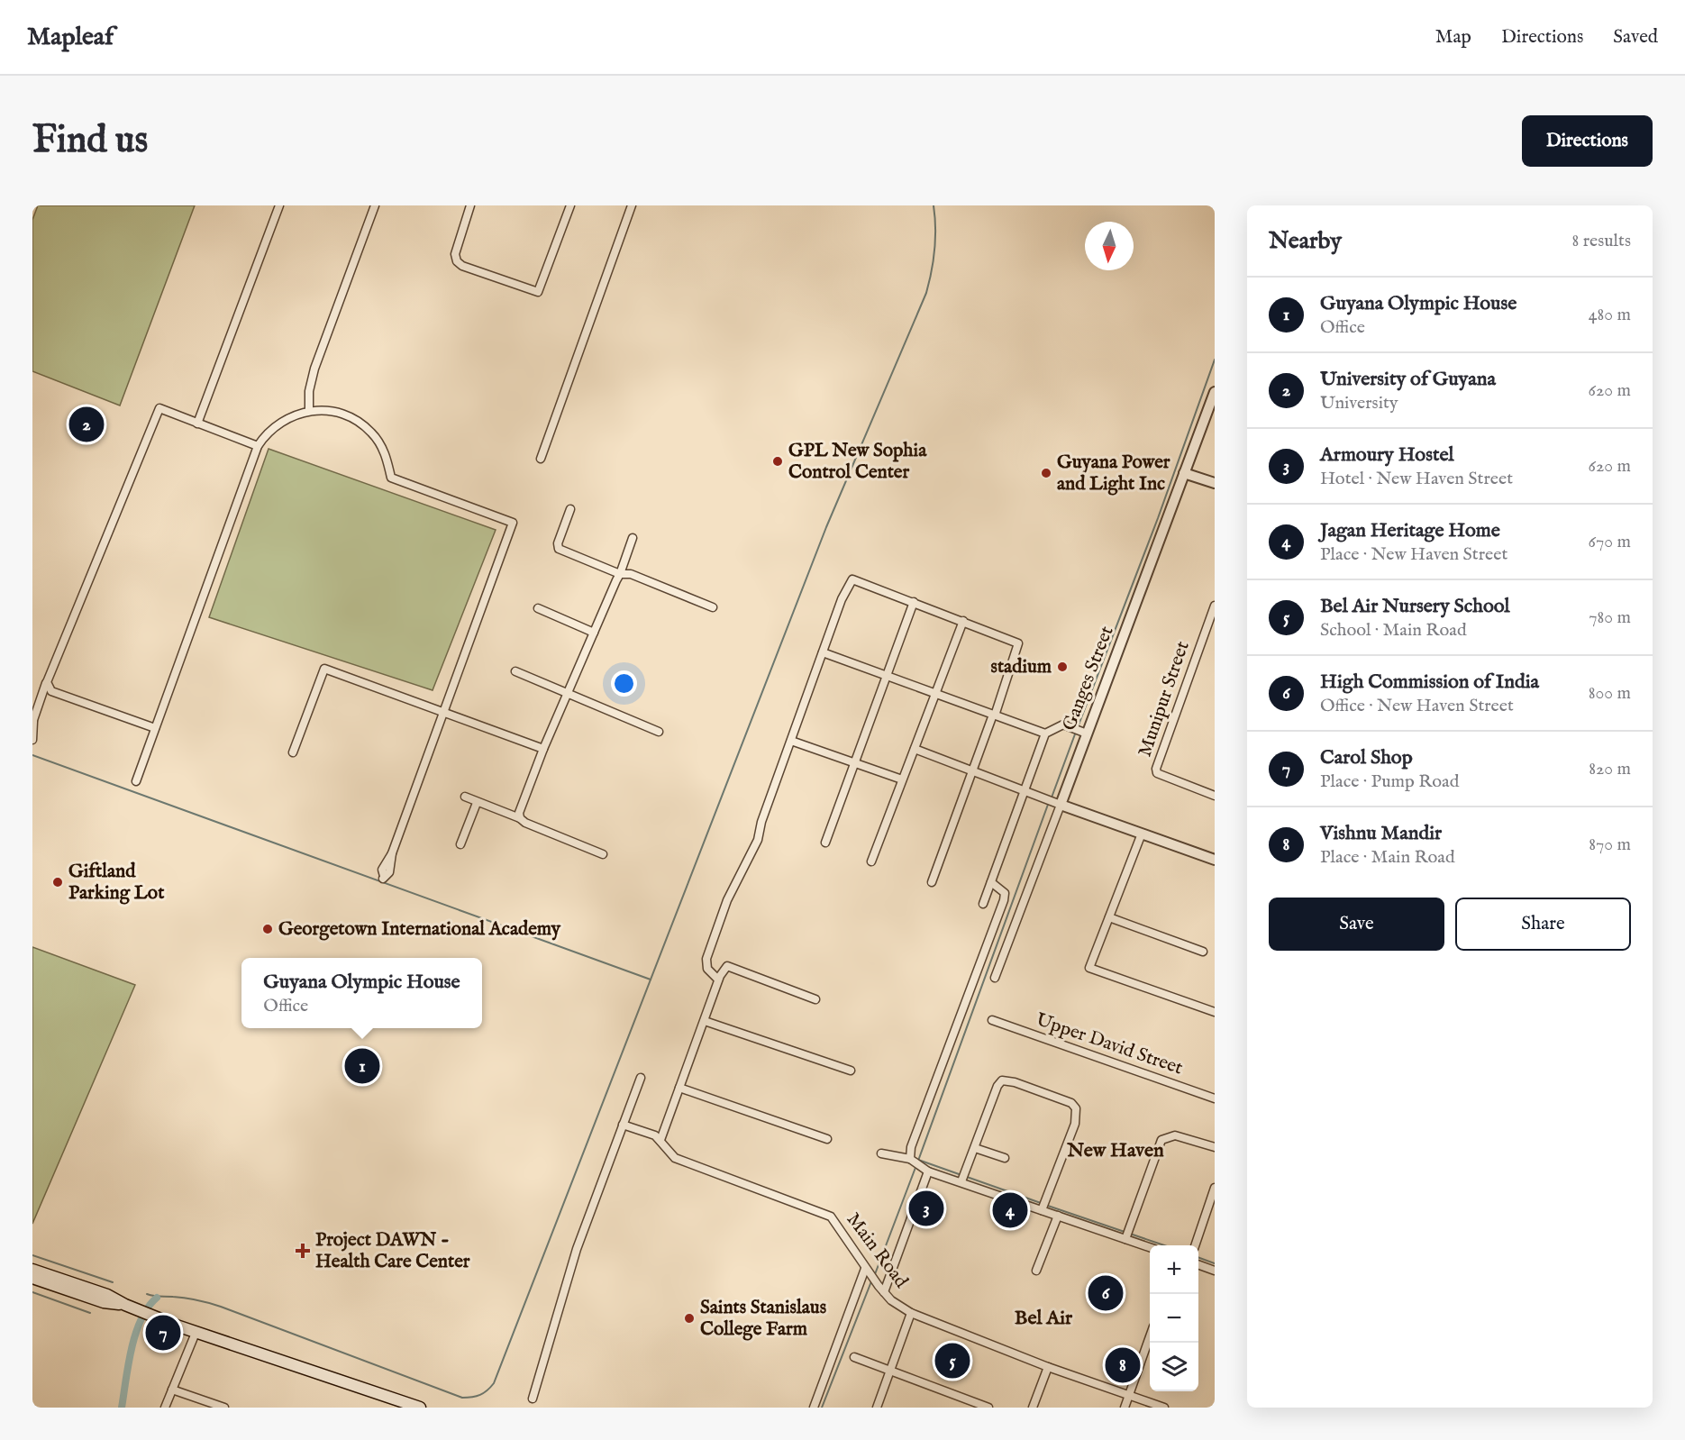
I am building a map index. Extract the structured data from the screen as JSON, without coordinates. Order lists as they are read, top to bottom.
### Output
{
  "streets": {
    "street": [
      "Ganges Street",
      "Munipur Street",
      "Upper David Street",
      "Main Road"
    ]
  },
  "districts": ["New Haven", "Bel Air"],
  "places": {
    "other": [
      "GPL New Sophia Control Center",
      "Guyana Power and Light Inc",
      "stadium",
      "Giftland Parking Lot",
      "Georgetown International Academy",
      "Saints Stanislaus College Farm"
    ],
    "health": ["Project DAWN - Health Care Center"]
  },
  "north": "bottom",
  "page": {
    "header": "Mapleaf",
    "nav": ["Map", "Directions", "Saved"],
    "buttons": [
      "Directions",
      ["Save", "Share"]
    ],
    "title": "Find us",
    "heading": ["Nearby", "8 results"],
    "list": [
      {
        "mark": "1",
        "name": "Guyana Olympic House",
        "note": "Office",
        "value": "480 m"
      },
      {
        "mark": "2",
        "name": "University of Guyana",
        "note": "University",
        "value": "620 m"
      },
      {
        "mark": "3",
        "name": "Armoury Hostel",
        "note": "Hotel · New Haven Street",
        "value": "620 m"
      },
      {
        "mark": "4",
        "name": "Jagan Heritage Home",
        "note": "Place · New Haven Street",
        "value": "670 m"
      },
      {
        "mark": "5",
        "name": "Bel Air Nursery School",
        "note": "School · Main Road",
        "value": "780 m"
      },
      {
        "mark": "6",
        "name": "High Commission of India",
        "note": "Office · New Haven Street",
        "value": "800 m"
      },
      {
        "mark": "7",
        "name": "Carol Shop",
        "note": "Place · Pump Road",
        "value": "820 m"
      },
      {
        "mark": "8",
        "name": "Vishnu Mandir",
        "note": "Place · Main Road",
        "value": "870 m"
      }
    ],
    "pins": [
      "2",
      "1",
      "3",
      "4",
      "6",
      "7",
      "5",
      "8"
    ],
    "popup": ["Guyana Olympic House", "Office"],
    "map_buttons": ["+", "−"]
  }
}
